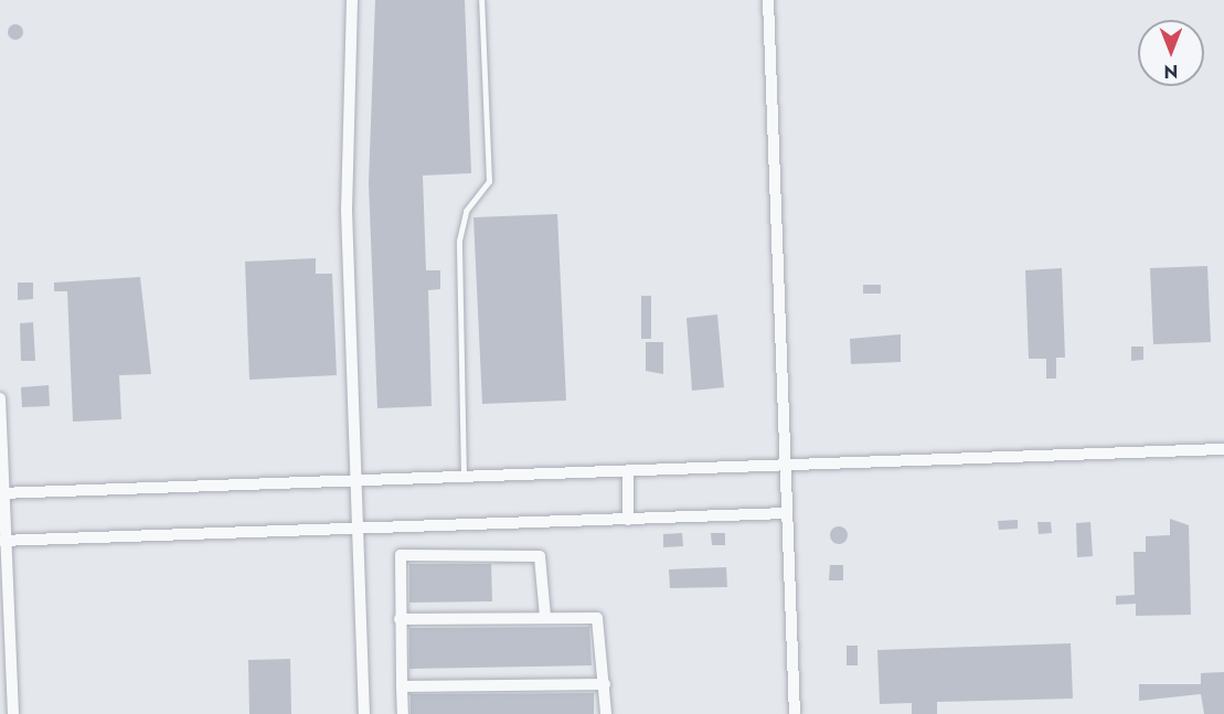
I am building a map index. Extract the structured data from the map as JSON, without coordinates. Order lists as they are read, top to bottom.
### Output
{
  "north": "bottom"
}
